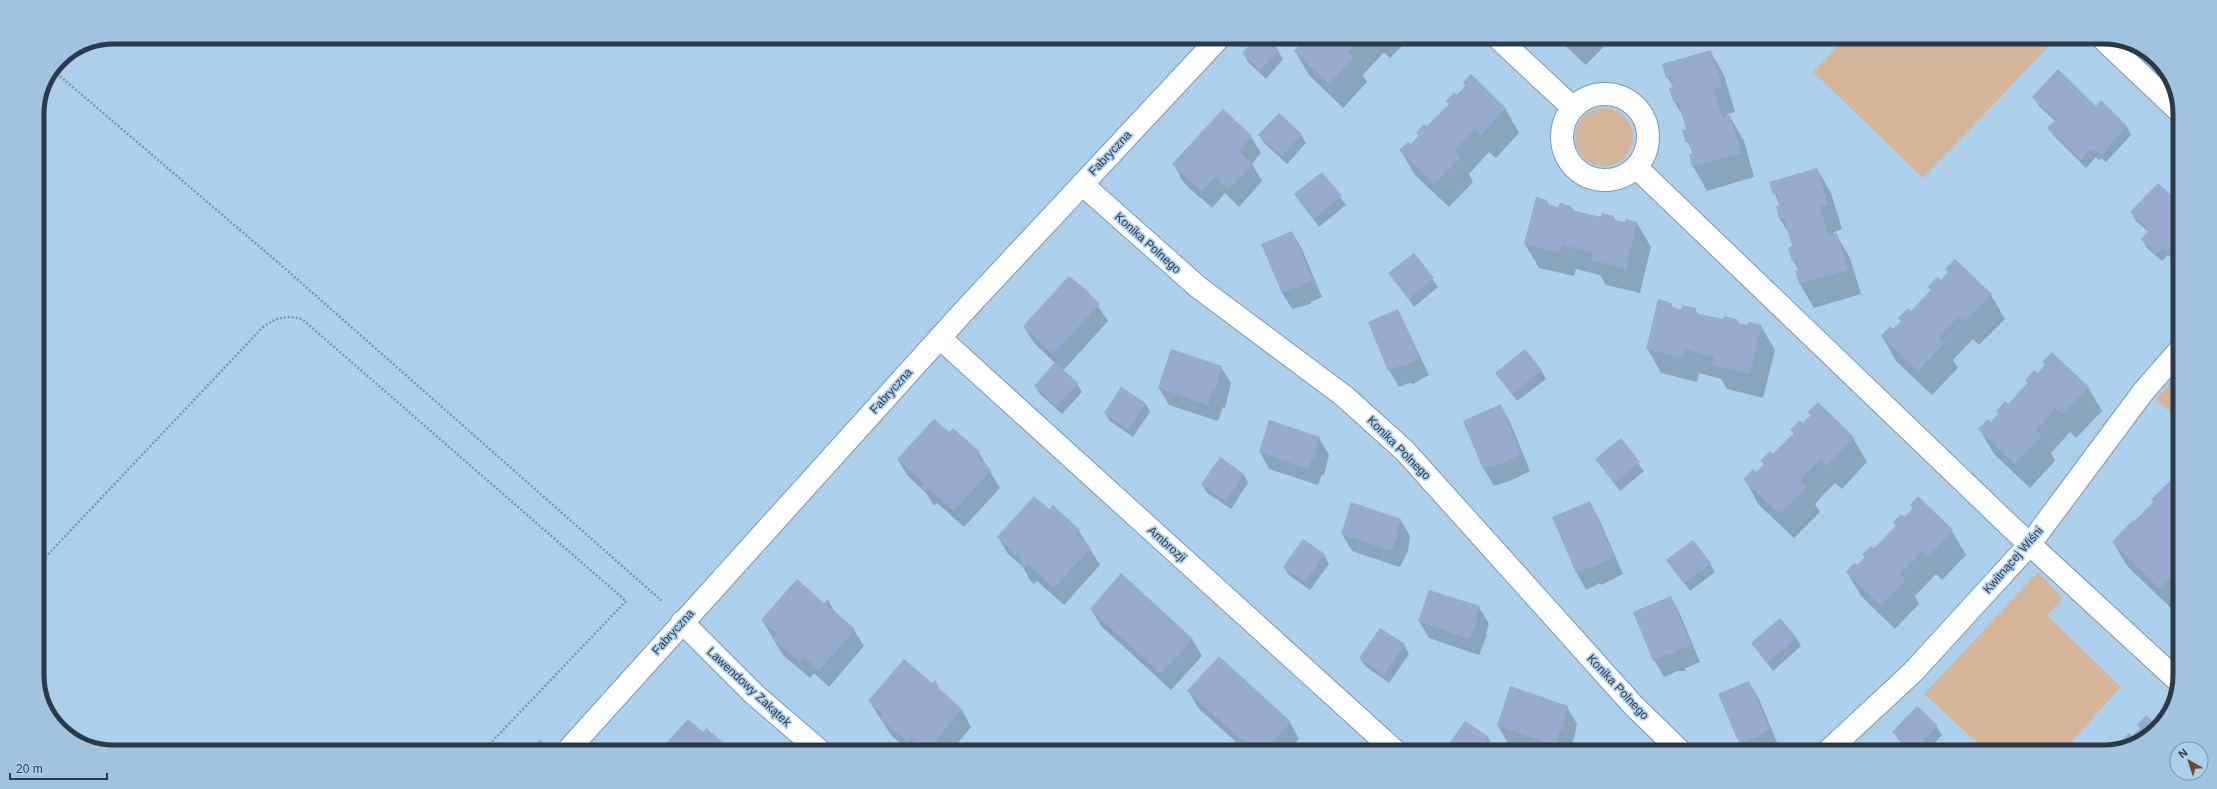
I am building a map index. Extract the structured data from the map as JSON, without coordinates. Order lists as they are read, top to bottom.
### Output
{
  "streets": {
    "street": [
      "Fabryczna",
      "Konika Polnego",
      "Ambrozji",
      "Kwitnącej Wiśni",
      "Lawendowy Zakątek"
    ]
  },
  "crossings": [
    ["Fabryczna", "Konika Polnego"],
    ["Fabryczna", "Ambrozji"],
    ["Fabryczna", "Lawendowy Zakątek"]
  ],
  "scale_bar": "20 m",
  "north": "top left"
}
